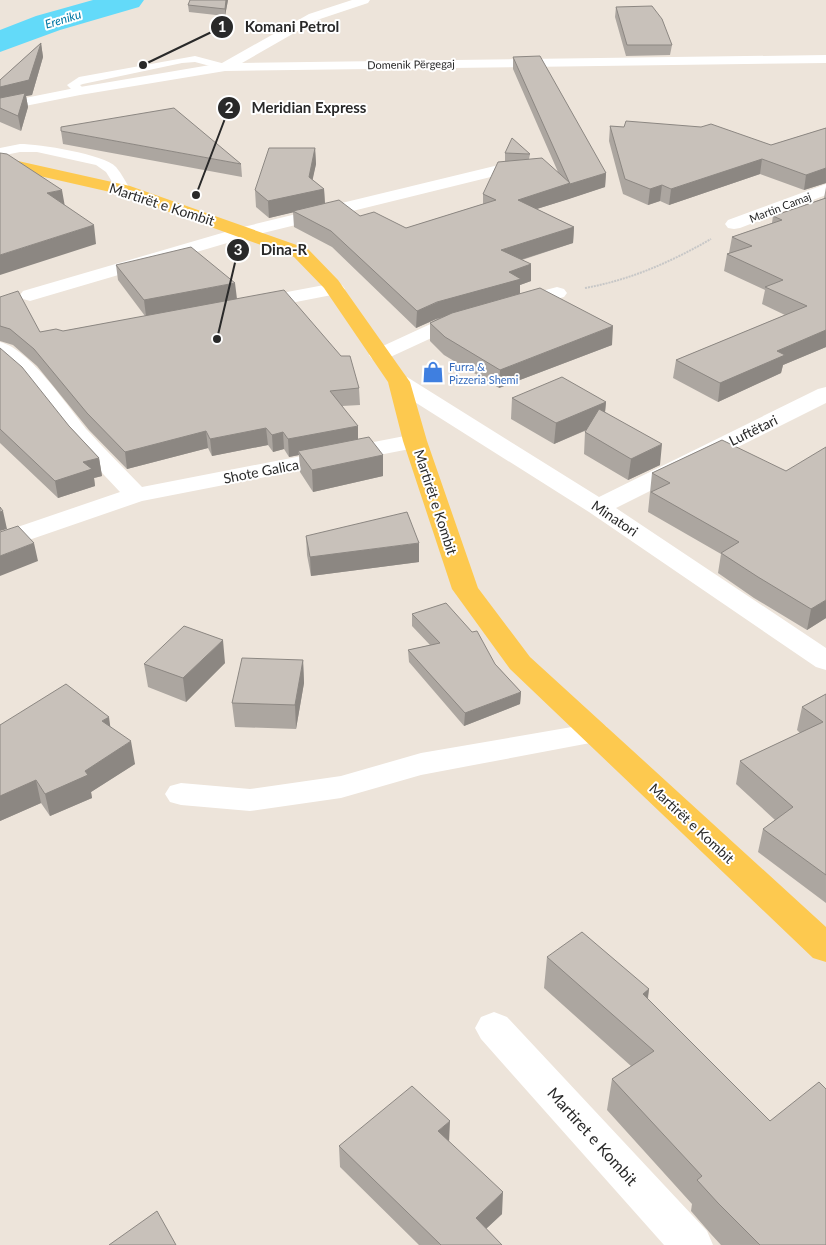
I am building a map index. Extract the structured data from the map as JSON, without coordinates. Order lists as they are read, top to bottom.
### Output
{
  "streets": {
    "main road": ["Martirët e Kombit"],
    "street": [
      "Domenik Përgegaj",
      "Martin Camaj",
      "Luftëtari",
      "Shote Galica",
      "Minatori",
      "Martiret e Kombit"
    ]
  },
  "crossings": [
    ["Martirët e Kombit", "Shote Galica"],
    ["Martirët e Kombit", "Minatori"],
    ["Luftëtari", "Minatori"]
  ],
  "water": ["Ereniku"],
  "places": {
    "other": ["Komani Petrol", "Meridian Express", "Dina-R"],
    "shop": ["Furra & Pizzeria Shemi"]
  }
}
